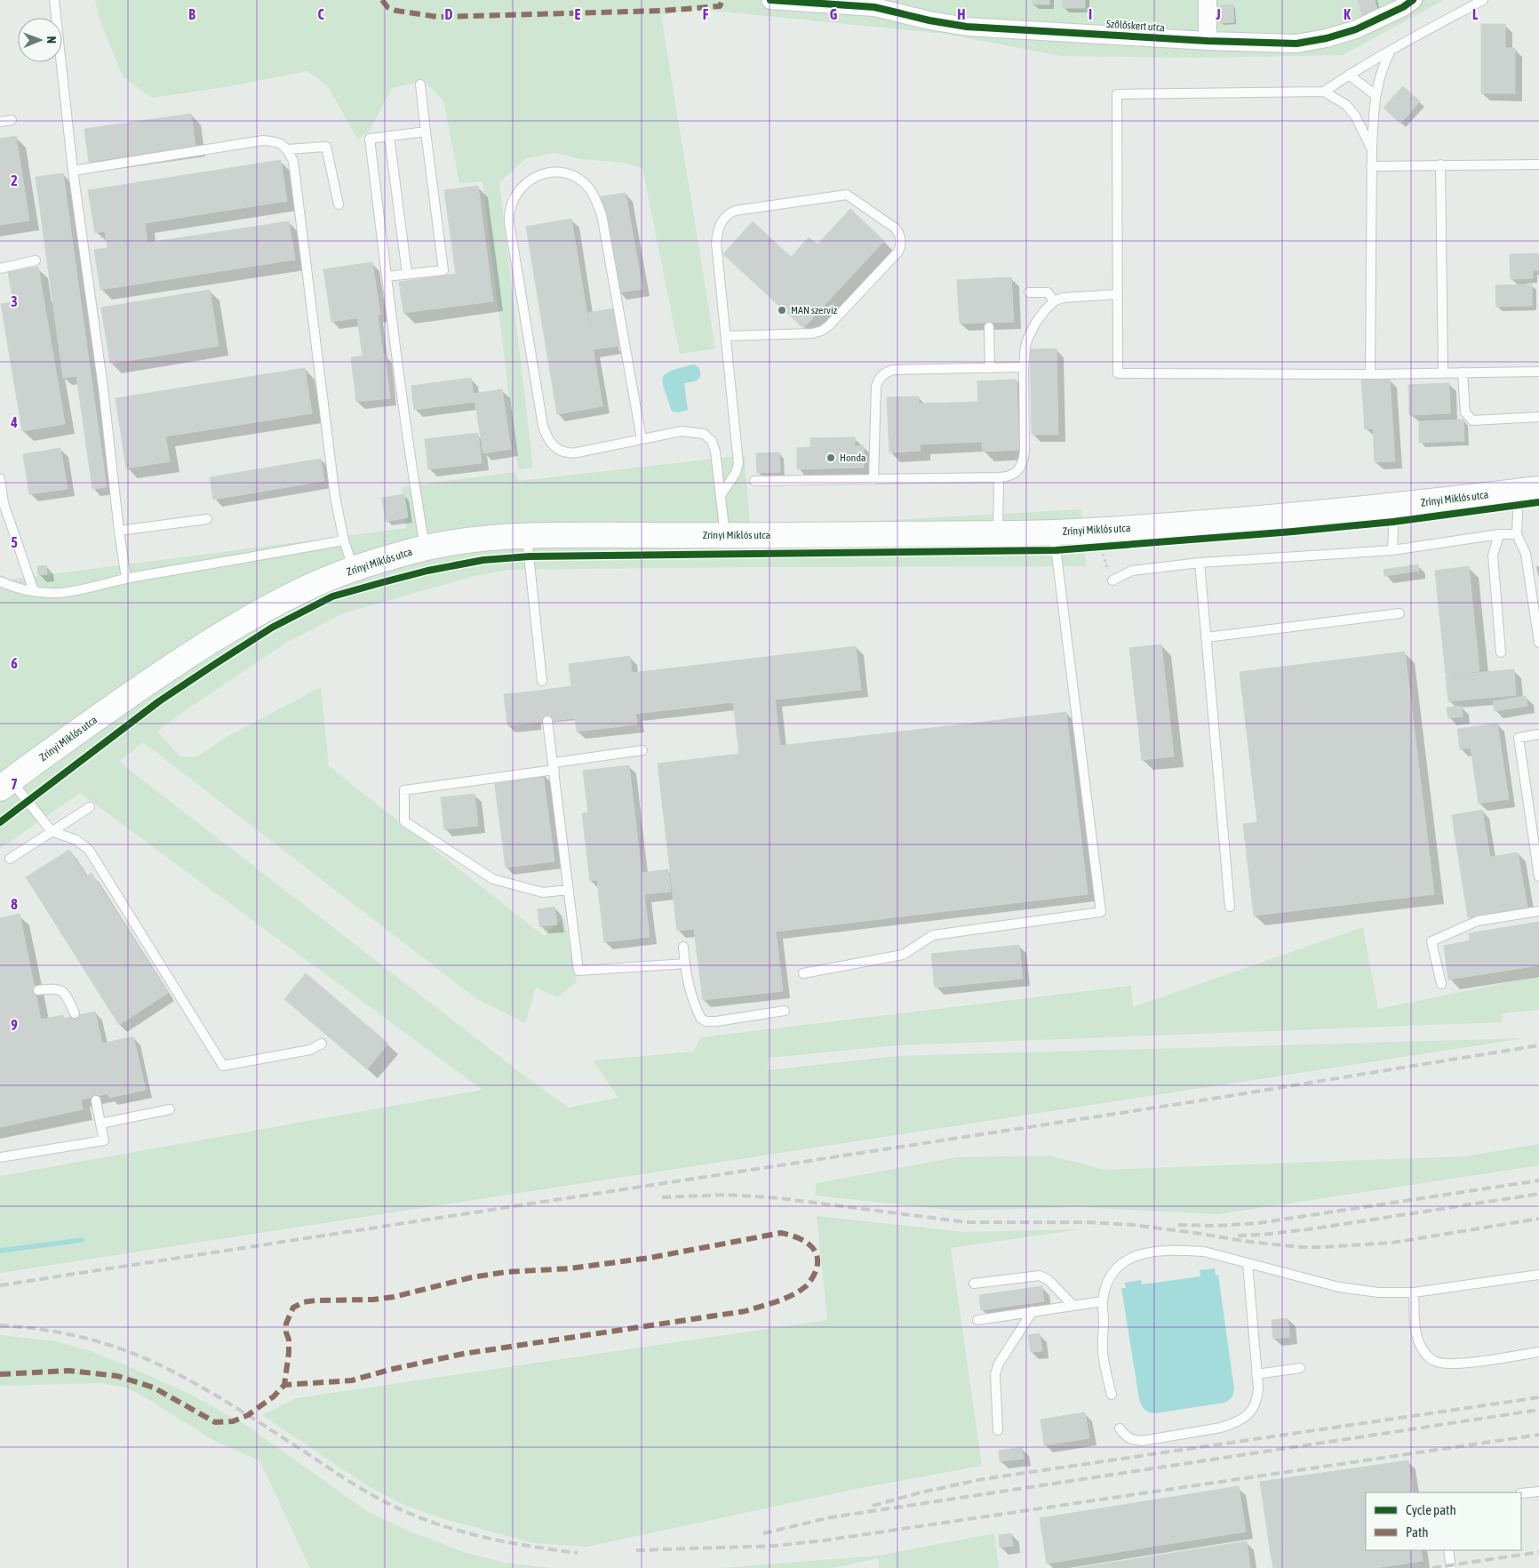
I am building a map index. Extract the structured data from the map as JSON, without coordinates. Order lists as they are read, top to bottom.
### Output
{
  "streets": {
    "main road": ["Zrínyi Miklós utca"],
    "street": ["Szőlőskert utca"]
  },
  "places": ["MAN szerviz", "Honda"],
  "legend": ["Cycle path", "Path"],
  "north": "right",
  "grid": {
    "columns": [
      "B",
      "C",
      "D",
      "E",
      "F",
      "G",
      "H",
      "I",
      "J",
      "K",
      "L"
    ],
    "rows": [
      "2",
      "3",
      "4",
      "5",
      "6",
      "7",
      "8",
      "9"
    ]
  }
}
